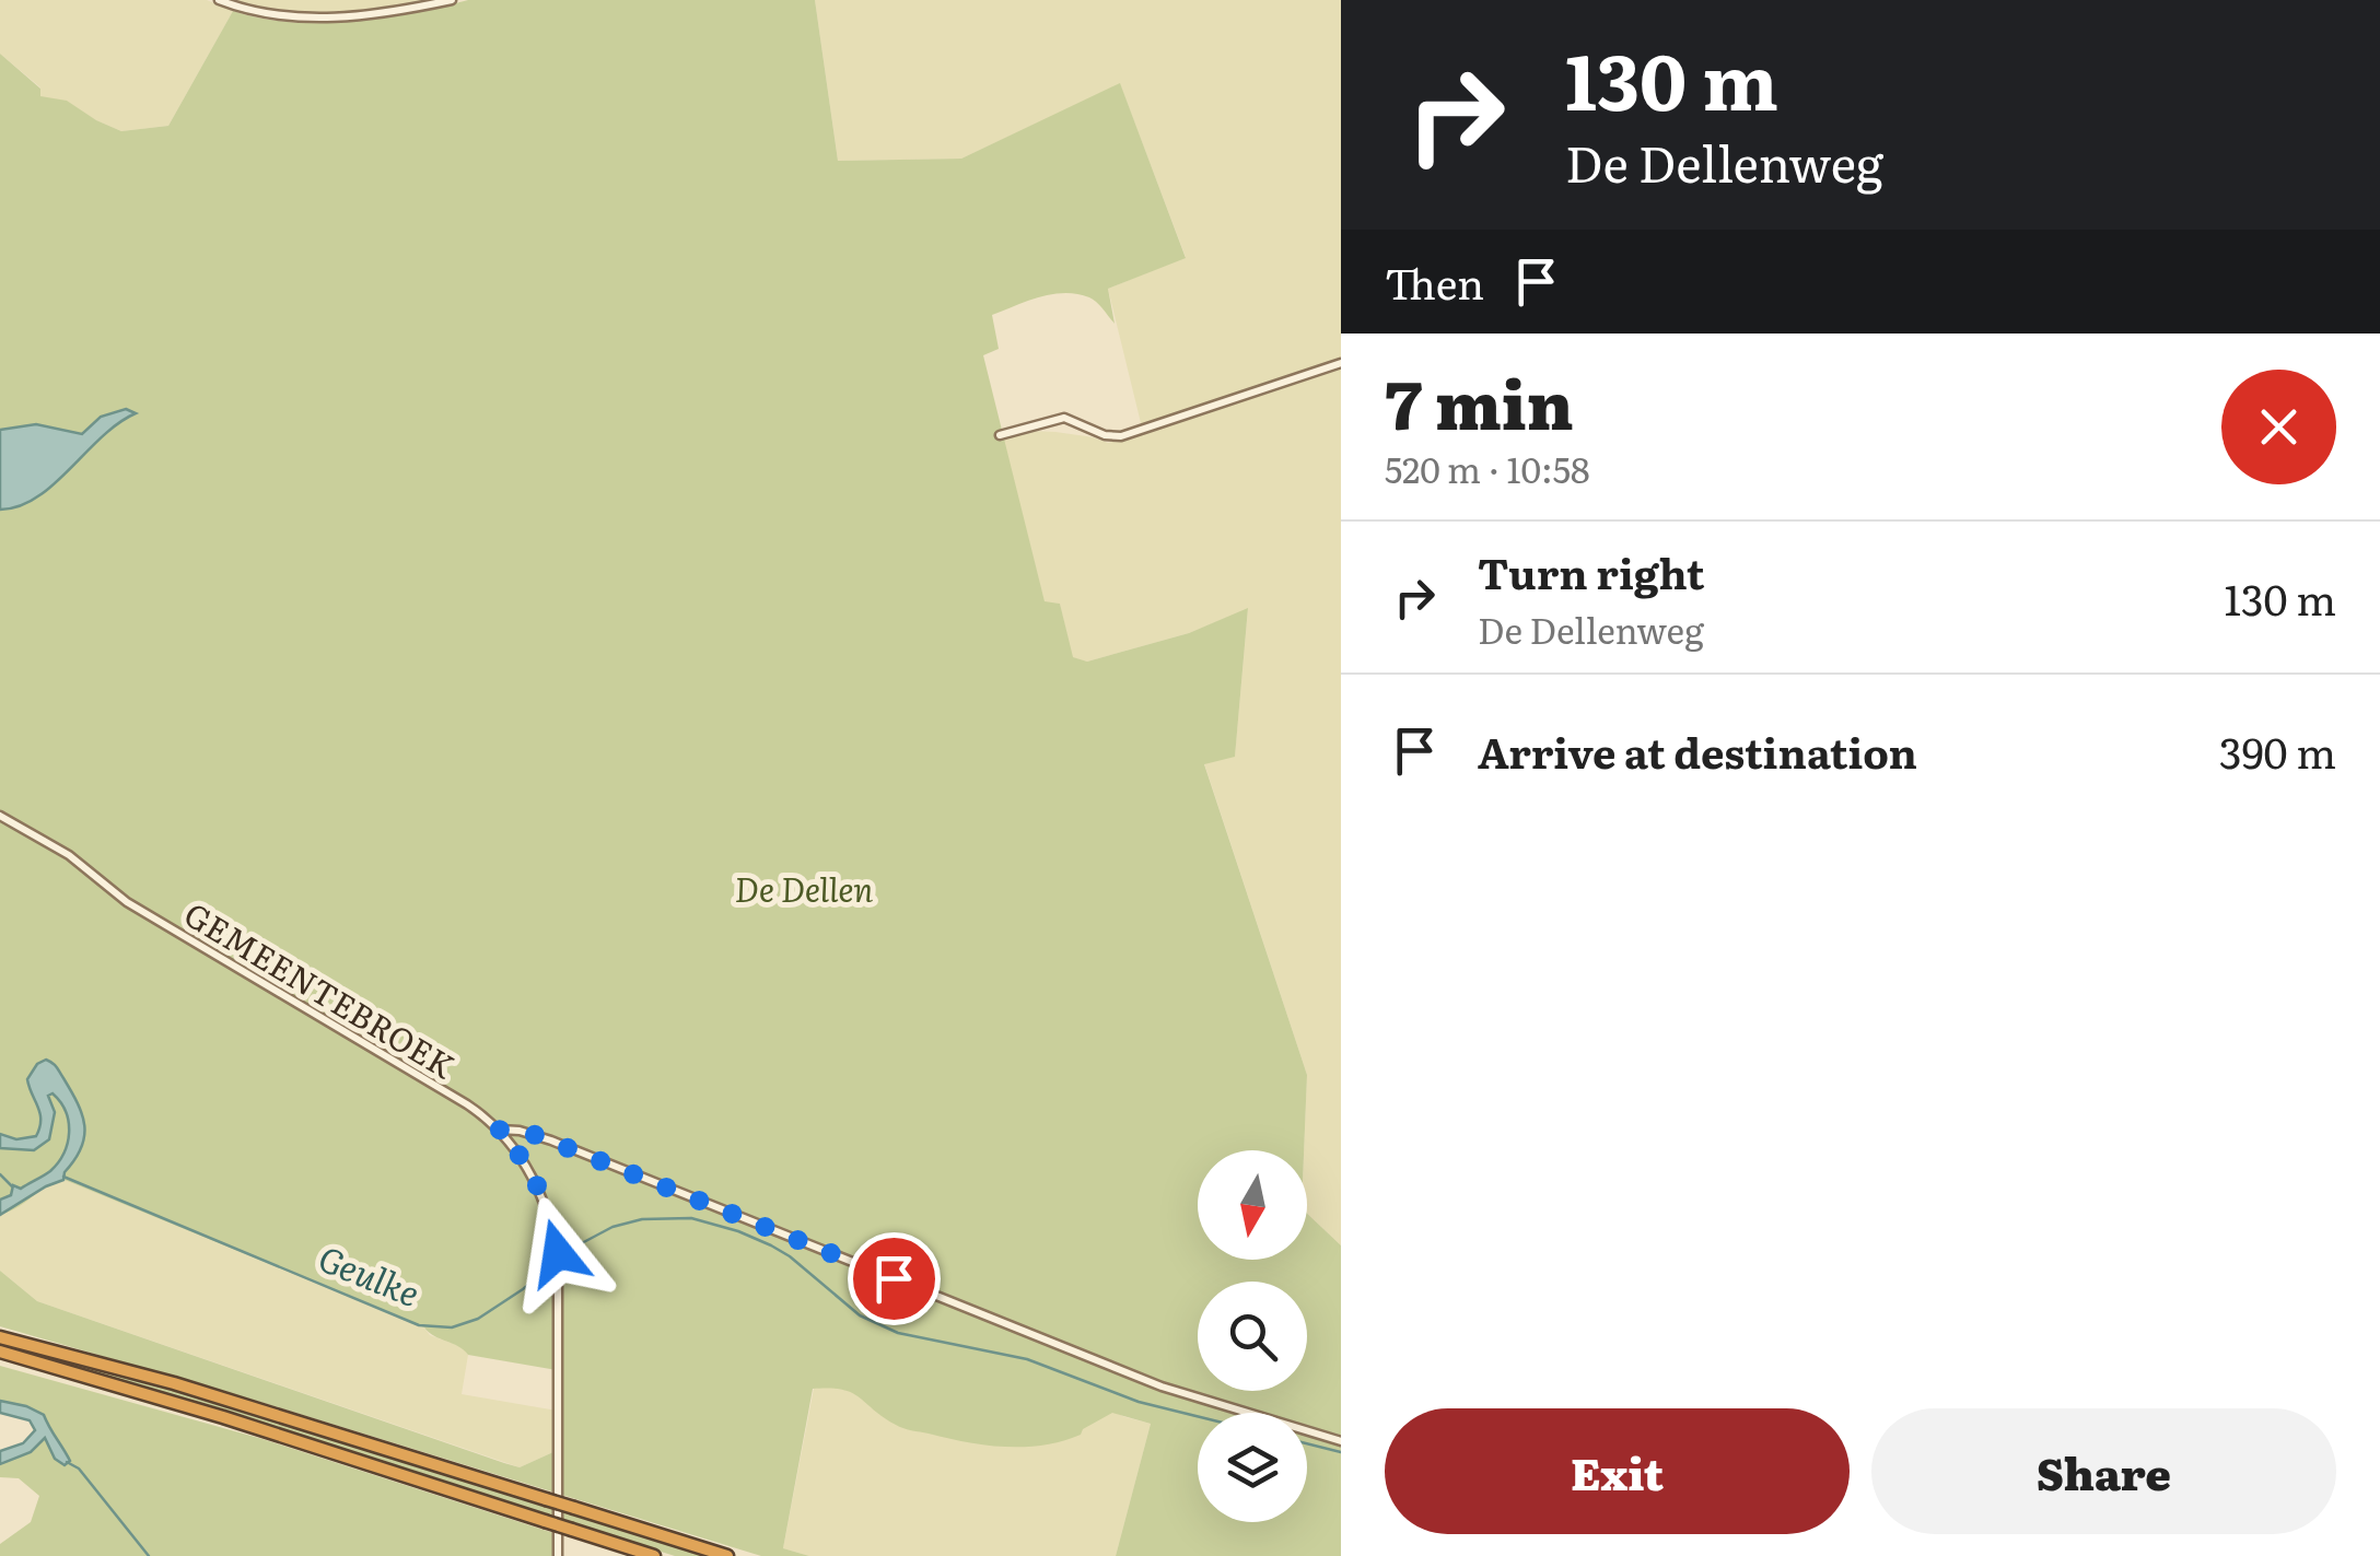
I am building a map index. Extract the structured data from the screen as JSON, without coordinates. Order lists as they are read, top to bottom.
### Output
{
  "streets": {
    "street": ["GEMEENTEBROEK"]
  },
  "water": ["Geulke"],
  "parks": ["De Dellen"],
  "north": "bottom",
  "page": {
    "turn": ["130 m", "De Dellenweg"],
    "then": "Then",
    "heading": ["7 min", "520 m · 10:58"],
    "list": [
      {
        "name": "Turn right",
        "note": "De Dellenweg",
        "value": "130 m"
      },
      {
        "name": "Arrive at destination",
        "value": "390 m"
      }
    ],
    "buttons": ["Exit", "Share"]
  }
}
